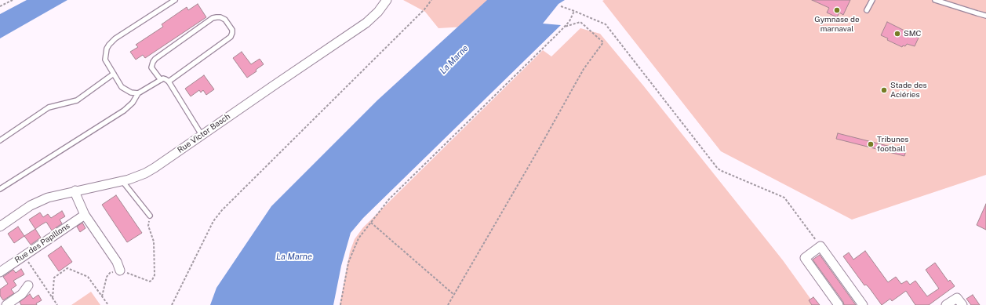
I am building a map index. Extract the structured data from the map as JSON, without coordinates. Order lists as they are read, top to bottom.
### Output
{
  "streets": {
    "street": ["Rue Victor Basch", "Rue des Papillons"]
  },
  "water": ["La Marne"],
  "places": [
    "Gymnase de marnaval",
    "SMC",
    "Stade des Aciéries",
    "Tribunes football"
  ]
}
